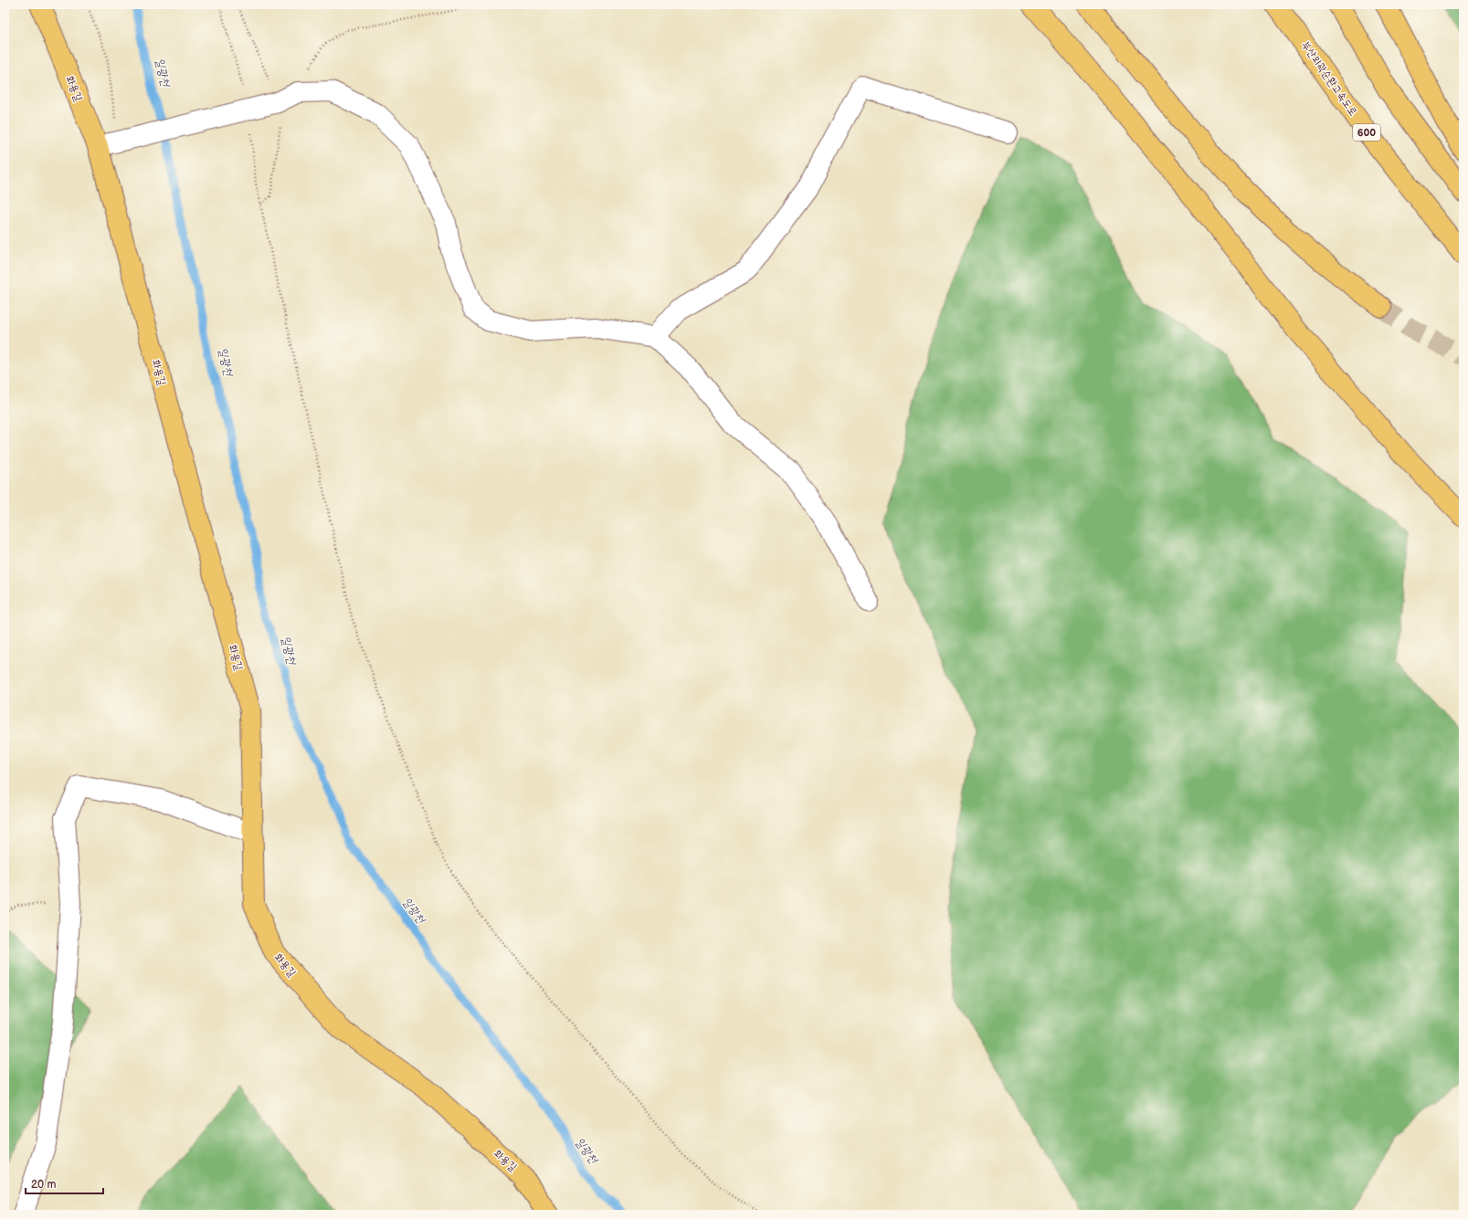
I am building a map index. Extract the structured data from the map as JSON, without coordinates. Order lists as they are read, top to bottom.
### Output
{
  "streets": {
    "main road": ["부산외곽순환고속도로", "화용길", "600"]
  },
  "water": ["일광천"],
  "scale_bar": "20 m"
}
